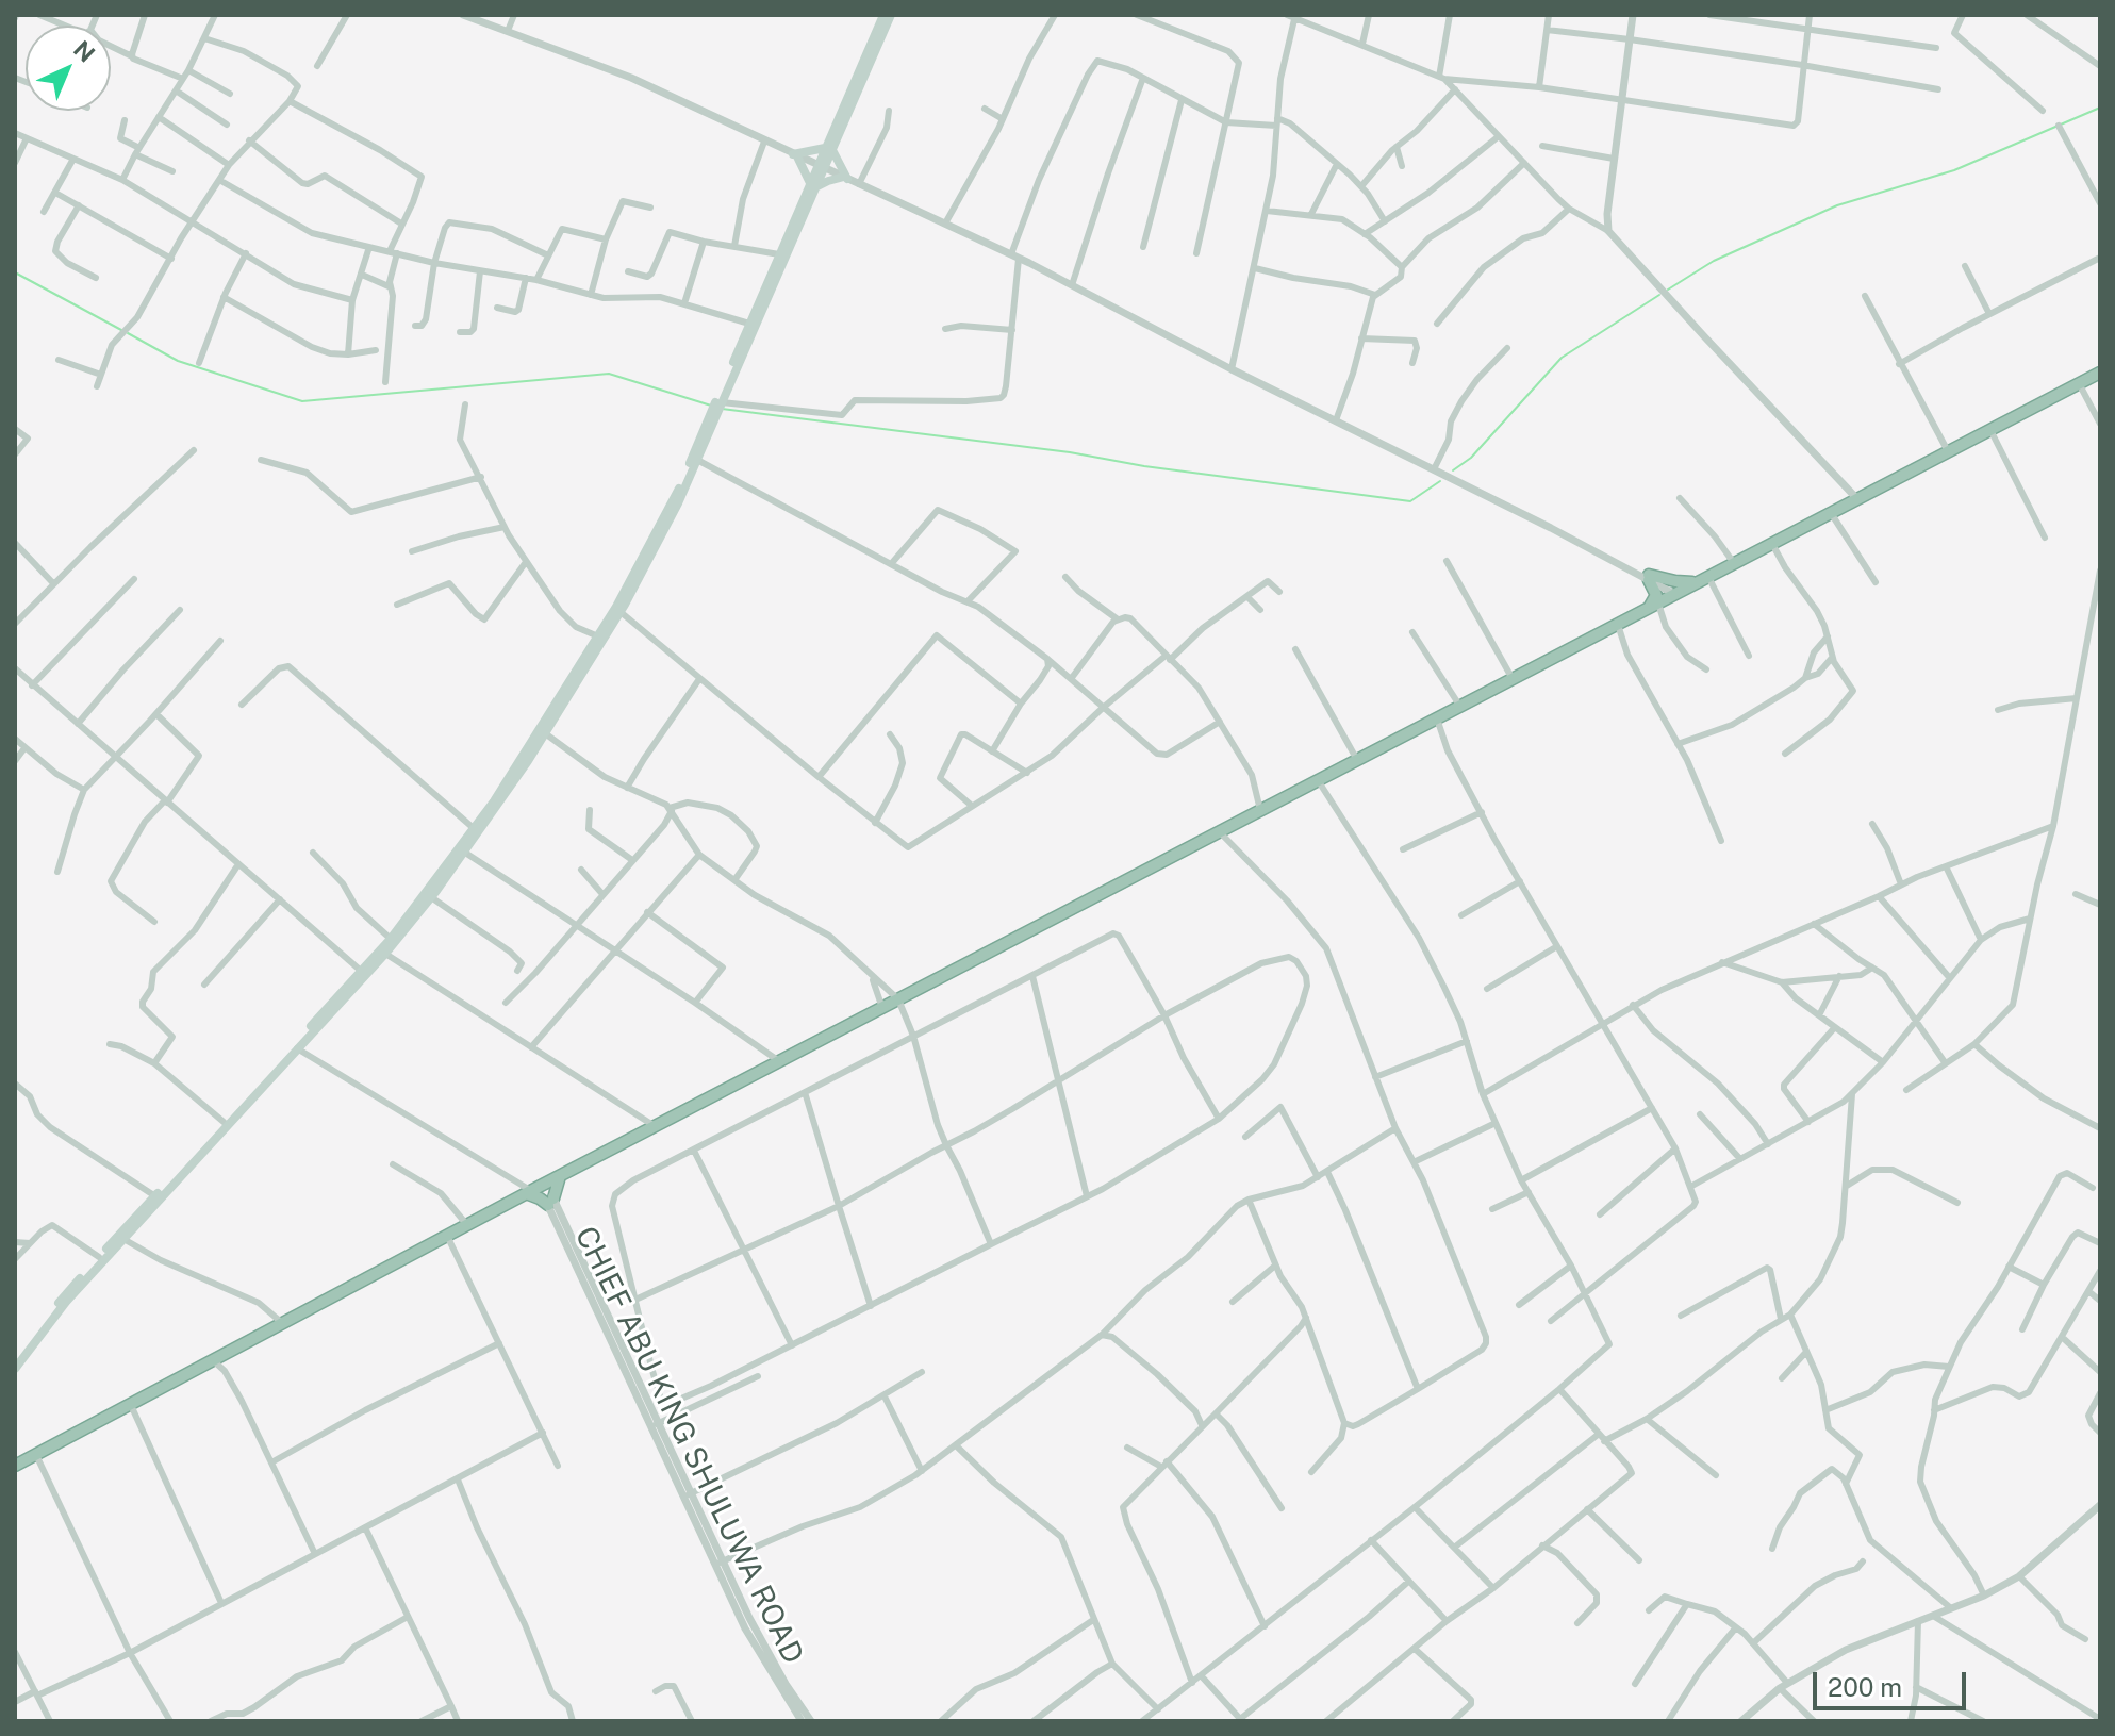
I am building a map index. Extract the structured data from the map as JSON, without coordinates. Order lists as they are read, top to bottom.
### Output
{
  "streets": {
    "street": ["CHIEF ABU KING SHULUWA ROAD"]
  },
  "scale_bar": "200 m",
  "north": "top right"
}
